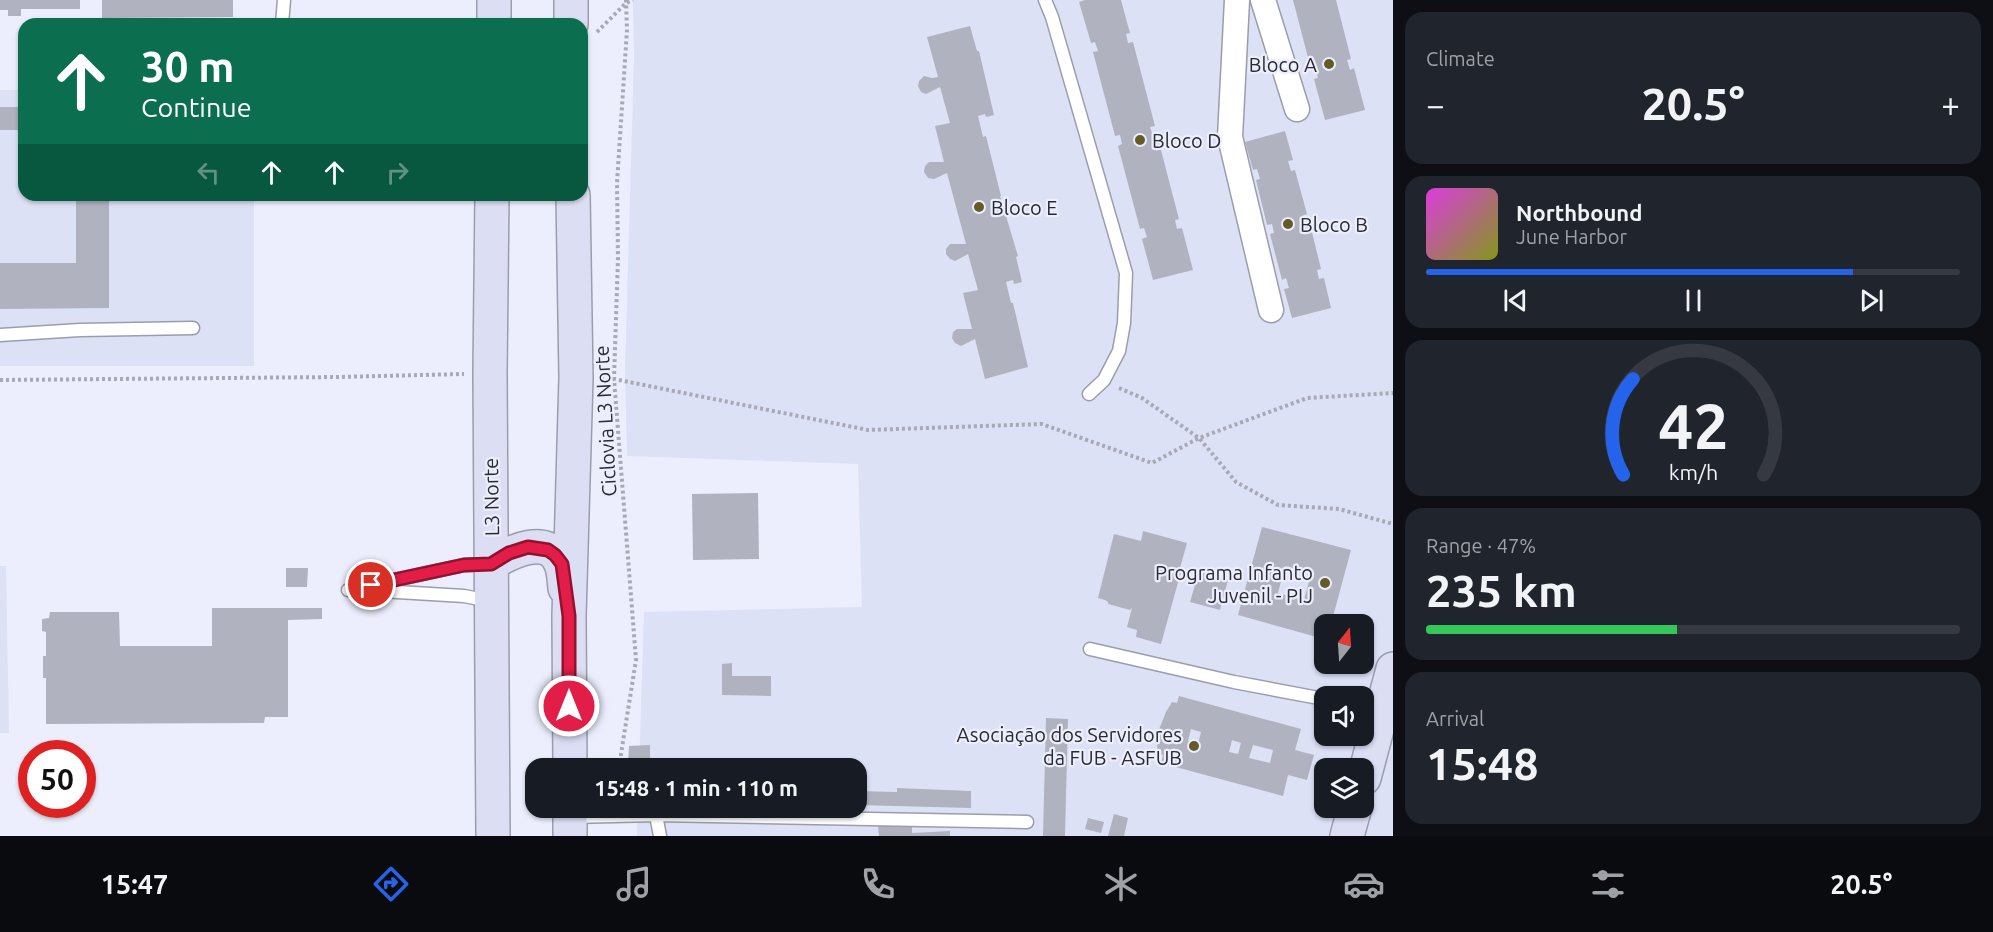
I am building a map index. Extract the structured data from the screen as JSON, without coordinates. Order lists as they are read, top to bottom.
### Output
{
  "streets": {
    "main road": ["L3 Norte"],
    "path": ["Ciclovia L3 Norte"]
  },
  "places": [
    "Bloco A",
    "Bloco D",
    "Bloco E",
    "Bloco B",
    "Programa Infanto Juvenil - PIJ",
    "Asociação dos Servidores da FUB - ASFUB"
  ],
  "north": "top",
  "page": {
    "tile": [
      "Climate",
      ["Range · 47%", "235 km"],
      ["Arrival", "15:48"]
    ],
    "turn": ["30 m", "Continue"],
    "heat": ["−", "20.5°", "+"],
    "song": ["Northbound", "June Harbor"],
    "limit": "50",
    "trip": "15:48 · 1 min · 110 m",
    "tabs": ["15:47", "20.5°"],
    "gauge": ["42", "km/h"]
  }
}
